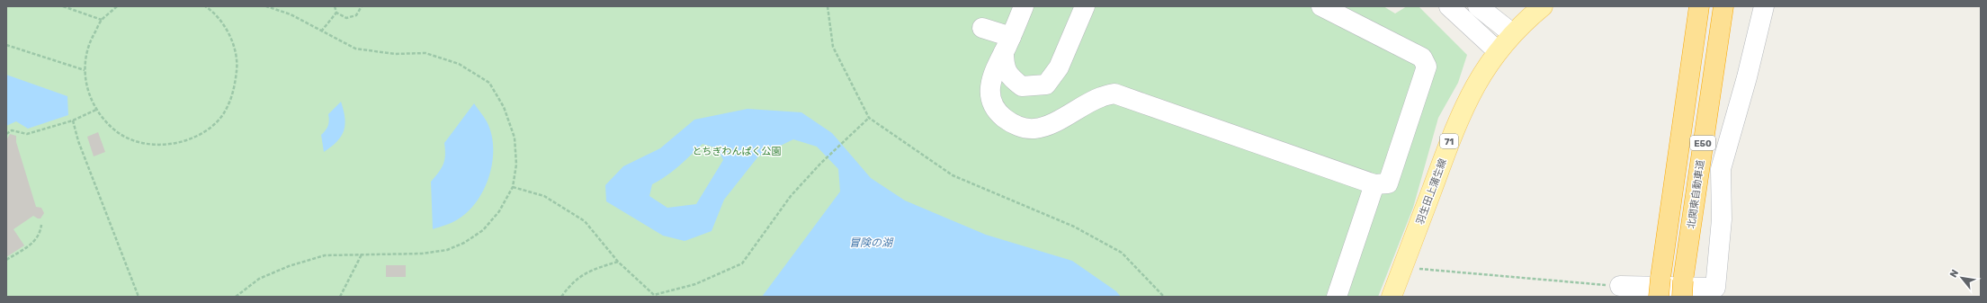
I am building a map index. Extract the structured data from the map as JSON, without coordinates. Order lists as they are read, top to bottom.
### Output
{
  "streets": {
    "highway": ["E50", "北関東自動車道"],
    "main road": ["71", "羽生田上蒲生線"]
  },
  "water": ["冒険の湖"],
  "parks": ["とちぎわんぱく公園"],
  "north": "top left"
}
